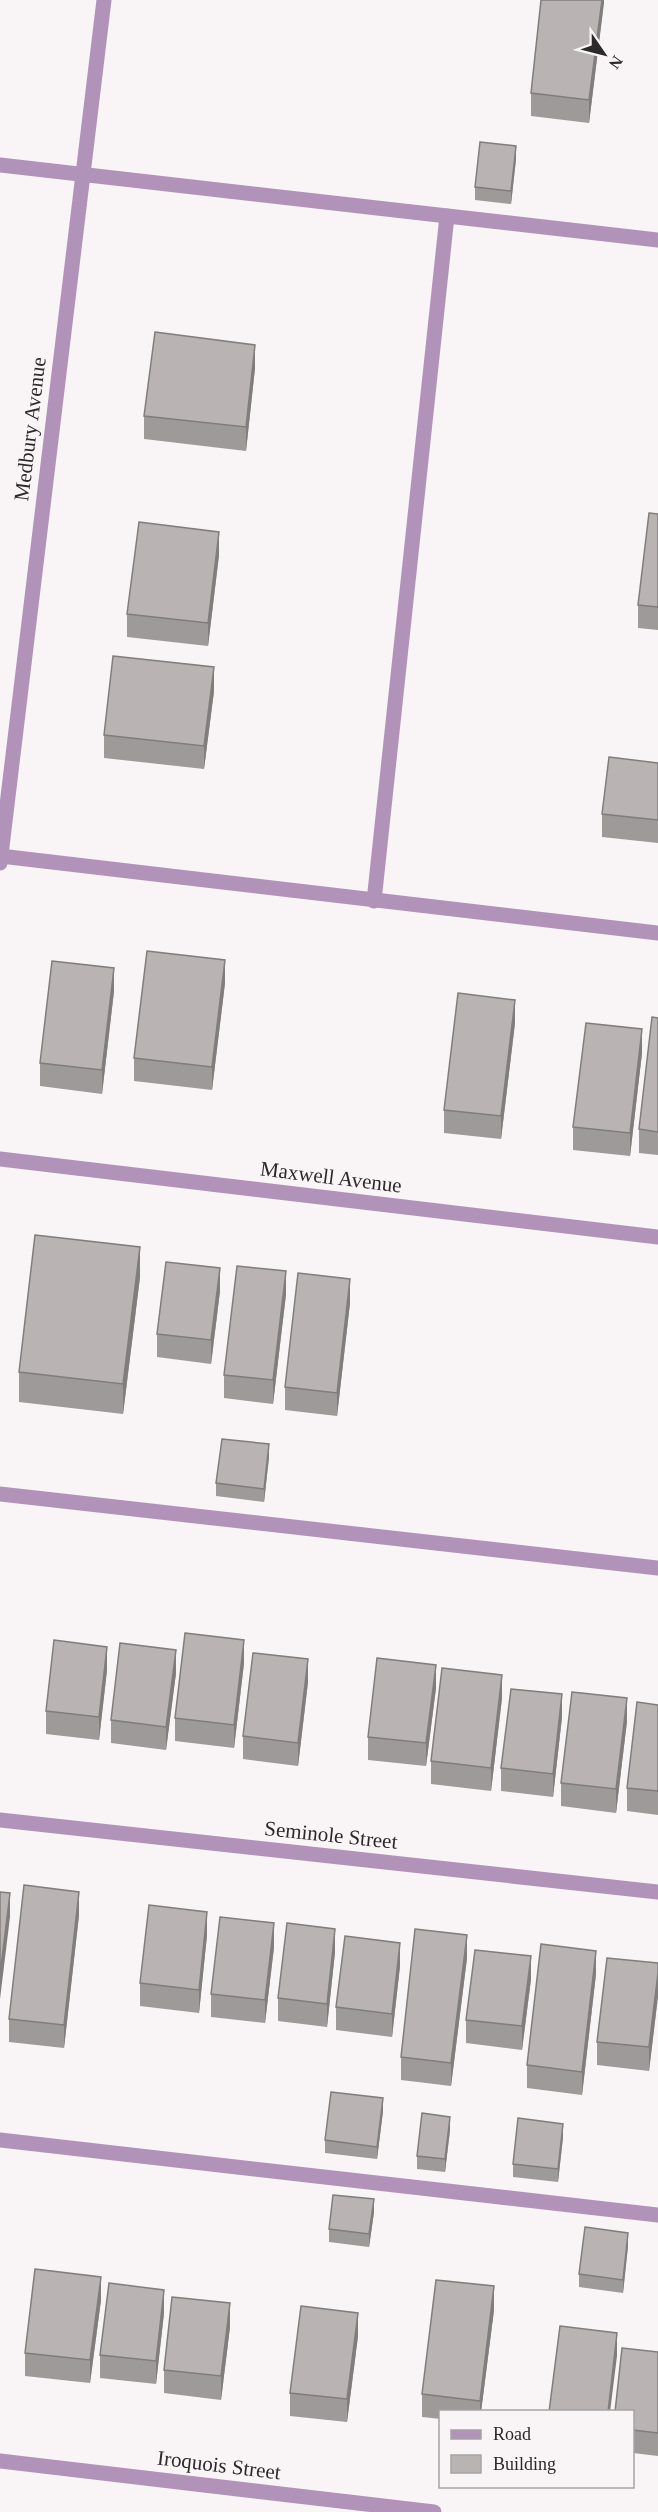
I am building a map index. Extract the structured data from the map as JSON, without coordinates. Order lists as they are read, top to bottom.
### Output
{
  "streets": {
    "street": [
      "Medbury Avenue",
      "Maxwell Avenue",
      "Seminole Street",
      "Iroquois Street"
    ]
  },
  "legend": ["Road", "Building"],
  "north": "bottom right"
}
